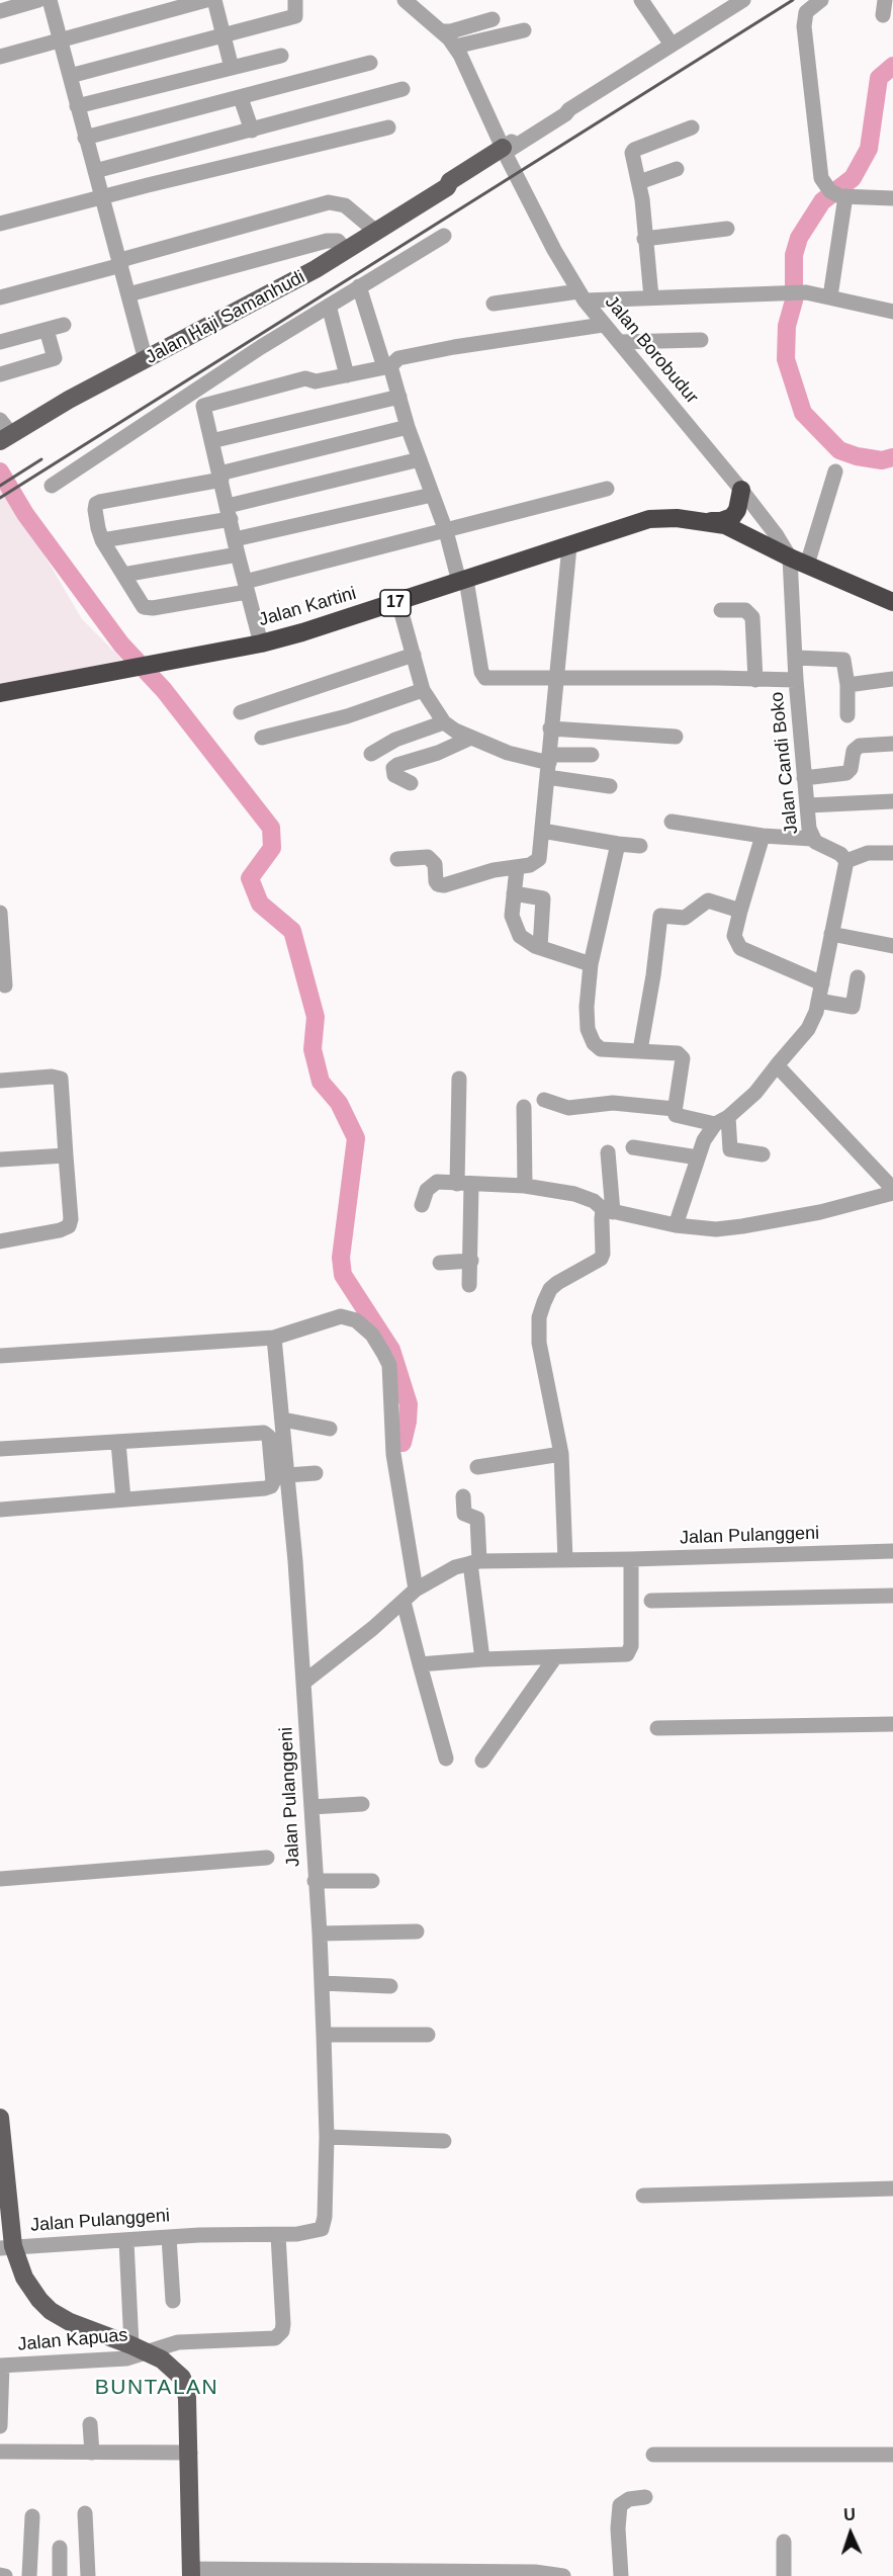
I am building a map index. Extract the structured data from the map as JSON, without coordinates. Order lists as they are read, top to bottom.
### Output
{
  "streets": {
    "highway": ["17", "Jalan Kartini"],
    "main road": ["Jalan Haji Samanhudi"],
    "street": [
      "Jalan Borobudur",
      "Jalan Candi Boko",
      "Jalan Pulanggeni",
      "Jalan Kapuas"
    ]
  },
  "crossings": [
    ["Jalan Haji Samanhudi", "Jalan Borobudur"],
    ["Jalan Borobudur", "17"],
    ["Jalan Borobudur", "Jalan Kartini"],
    ["Jalan Borobudur", "Jalan Candi Boko"],
    ["17", "Jalan Kartini"],
    ["17", "Jalan Candi Boko"],
    ["Jalan Kartini", "Jalan Candi Boko"],
    ["Jalan Pulanggeni", "Jalan Kapuas"]
  ],
  "districts": ["BUNTALAN"],
  "north": "top"
}
